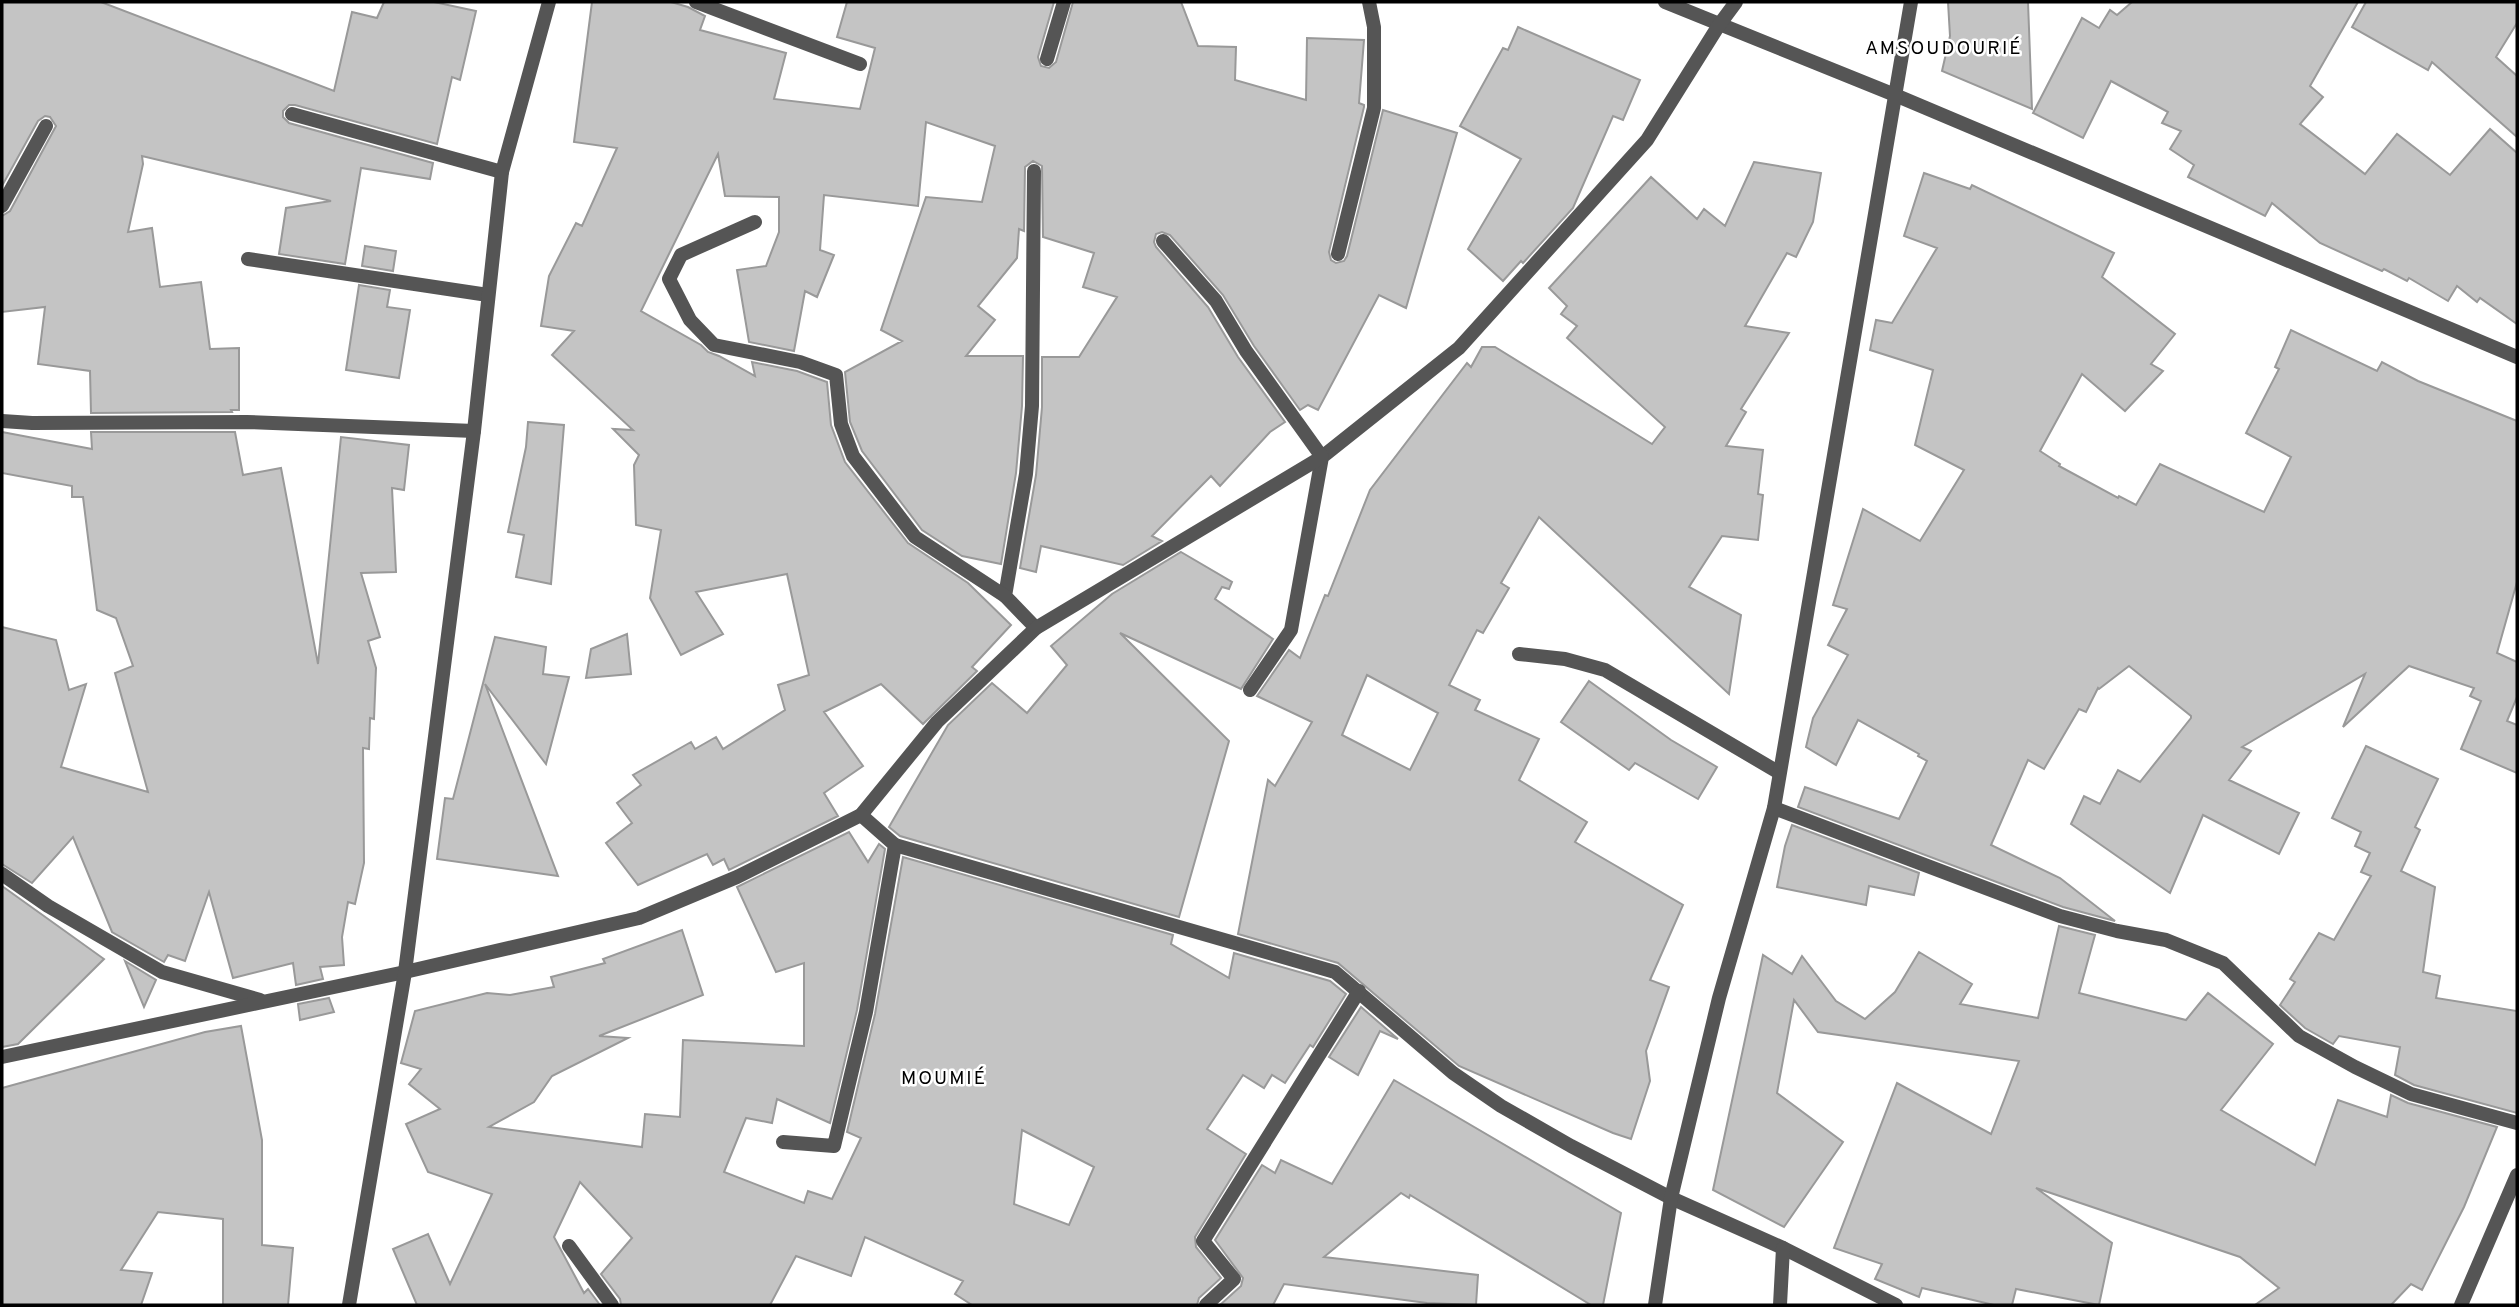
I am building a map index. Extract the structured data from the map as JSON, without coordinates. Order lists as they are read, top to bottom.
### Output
{
  "districts": ["AMSOUDOURIÉ", "MOUMIÉ"]
}
